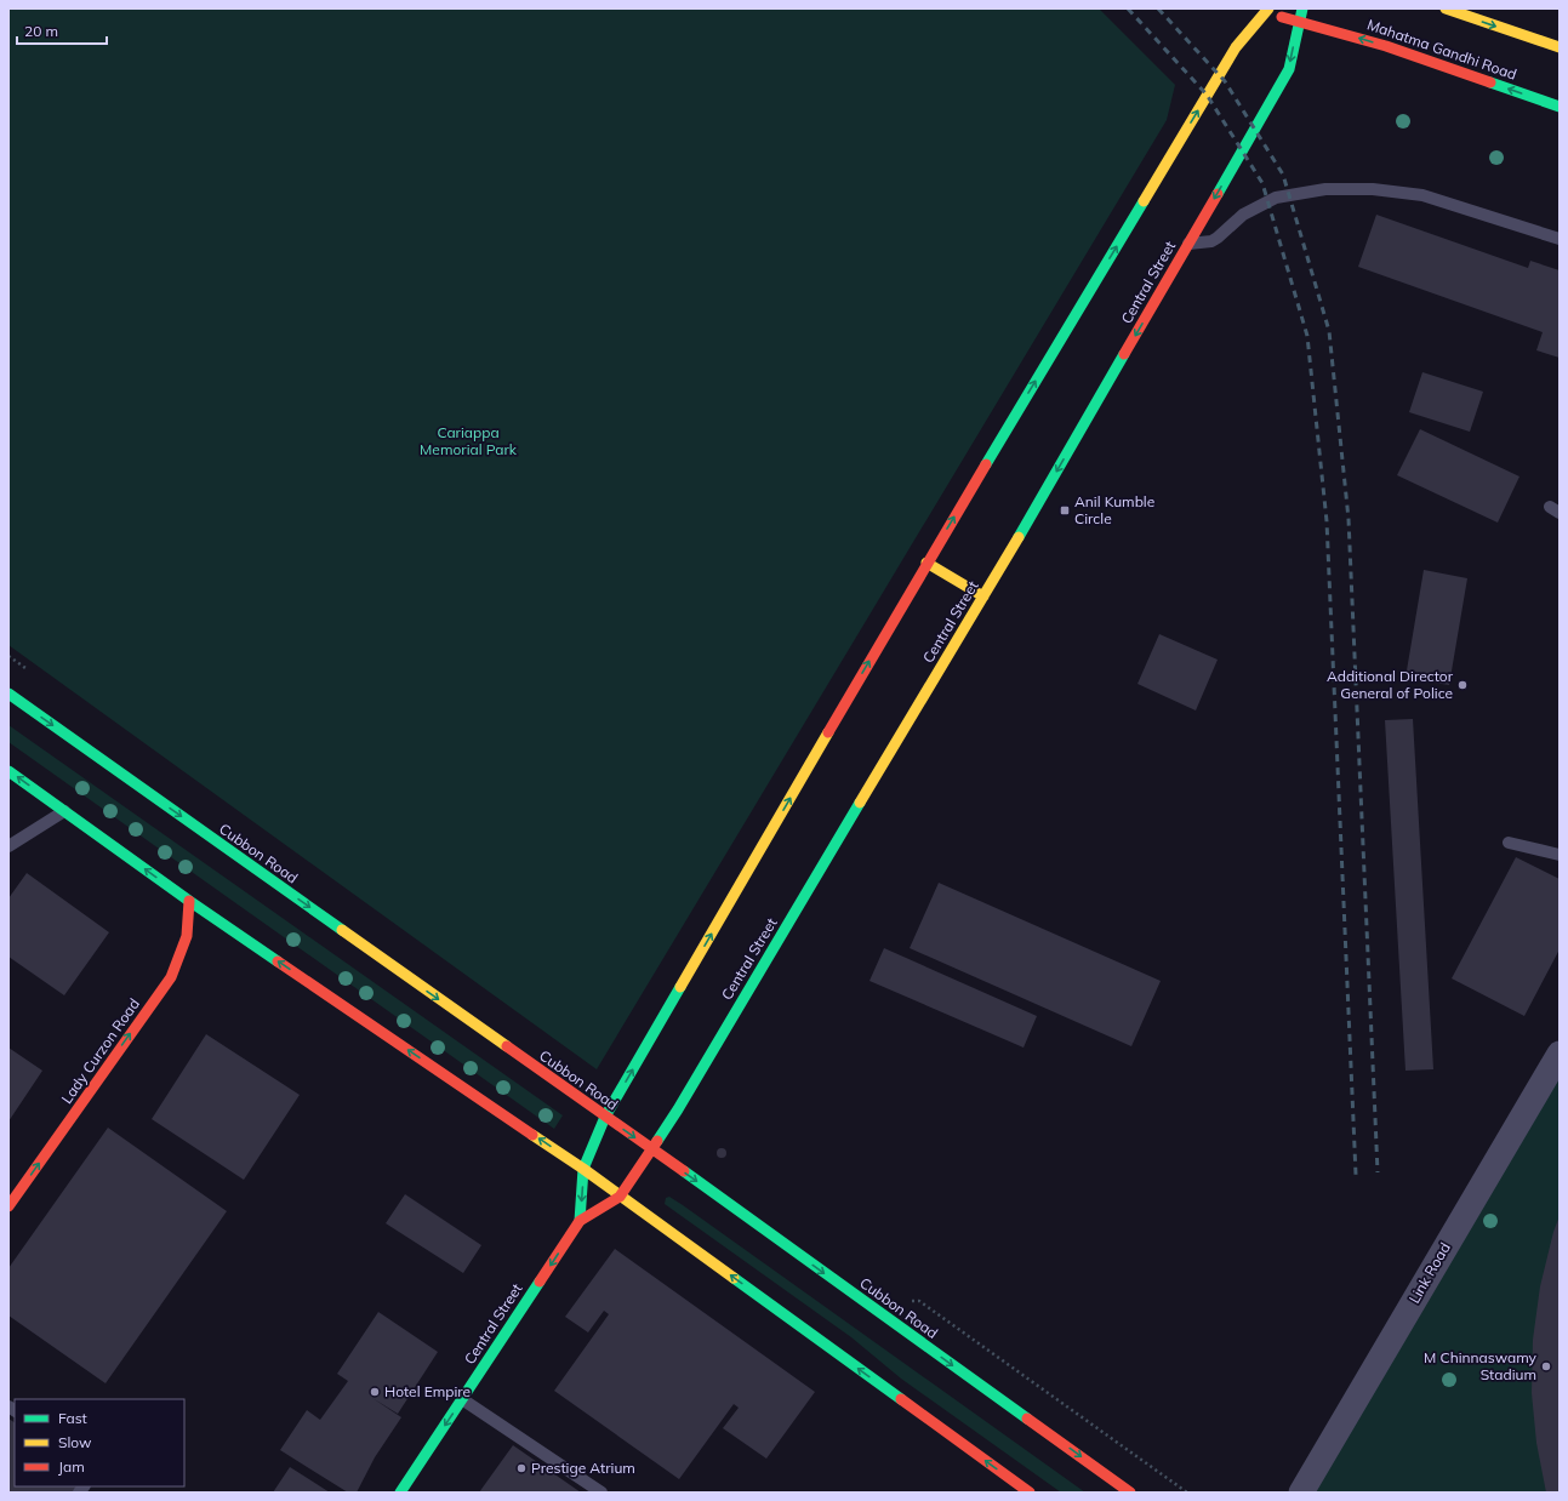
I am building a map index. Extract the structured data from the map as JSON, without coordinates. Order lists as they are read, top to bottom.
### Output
{
  "streets": {
    "main road": [
      "Mahatma Gandhi Road",
      "Central Street",
      "Cubbon Road",
      "Lady Curzon Road"
    ],
    "street": ["Link Road"]
  },
  "crossings": [
    ["Mahatma Gandhi Road", "Central Street"],
    ["Central Street", "Cubbon Road"]
  ],
  "one_way": ["Lady Curzon Road"],
  "parks": ["Cariappa Memorial Park"],
  "places": {
    "transit": ["Anil Kumble Circle"],
    "other": [
      "Additional Director General of Police",
      "M Chinnaswamy Stadium",
      "Hotel Empire",
      "Prestige Atrium"
    ]
  },
  "legend": ["Fast", "Slow", "Jam"],
  "scale_bar": "20 m"
}
